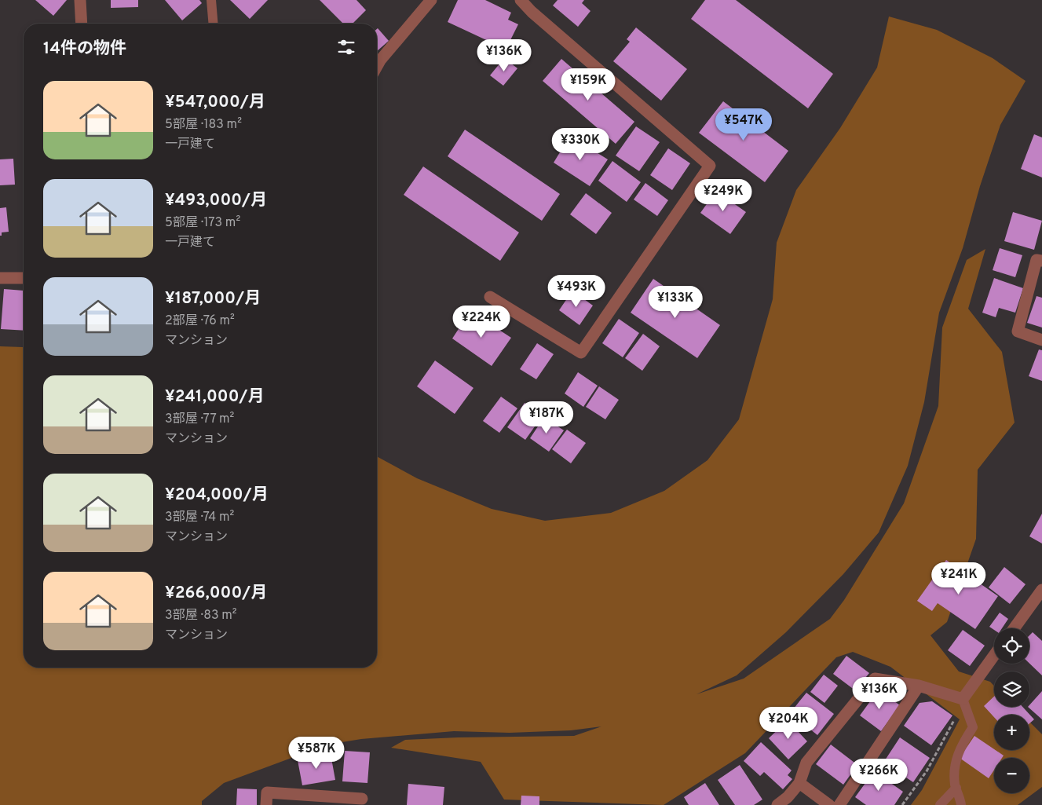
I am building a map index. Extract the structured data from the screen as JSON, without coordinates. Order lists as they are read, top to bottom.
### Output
{
  "page": {
    "heading": "14件の物件",
    "price": [
      "¥136K",
      "¥159K",
      "¥547K",
      "¥330K",
      "¥249K",
      "¥493K",
      "¥133K",
      "¥224K",
      "¥187K",
      "¥241K",
      "¥136K",
      "¥204K",
      "¥587K",
      "¥266K"
    ],
    "list": [
      {
        "name": "¥547,000/月",
        "note": "5部屋 · 183 m² · 一戸建て"
      },
      {
        "name": "¥493,000/月",
        "note": "5部屋 · 173 m² · 一戸建て"
      },
      {
        "name": "¥187,000/月",
        "note": "2部屋 · 76 m² · マンション"
      },
      {
        "name": "¥241,000/月",
        "note": "3部屋 · 77 m² · マンション"
      },
      {
        "name": "¥204,000/月",
        "note": "3部屋 · 74 m² · マンション"
      },
      {
        "name": "¥266,000/月",
        "note": "3部屋 · 83 m² · マンション"
      }
    ],
    "map_buttons": ["+", "−"]
  }
}
